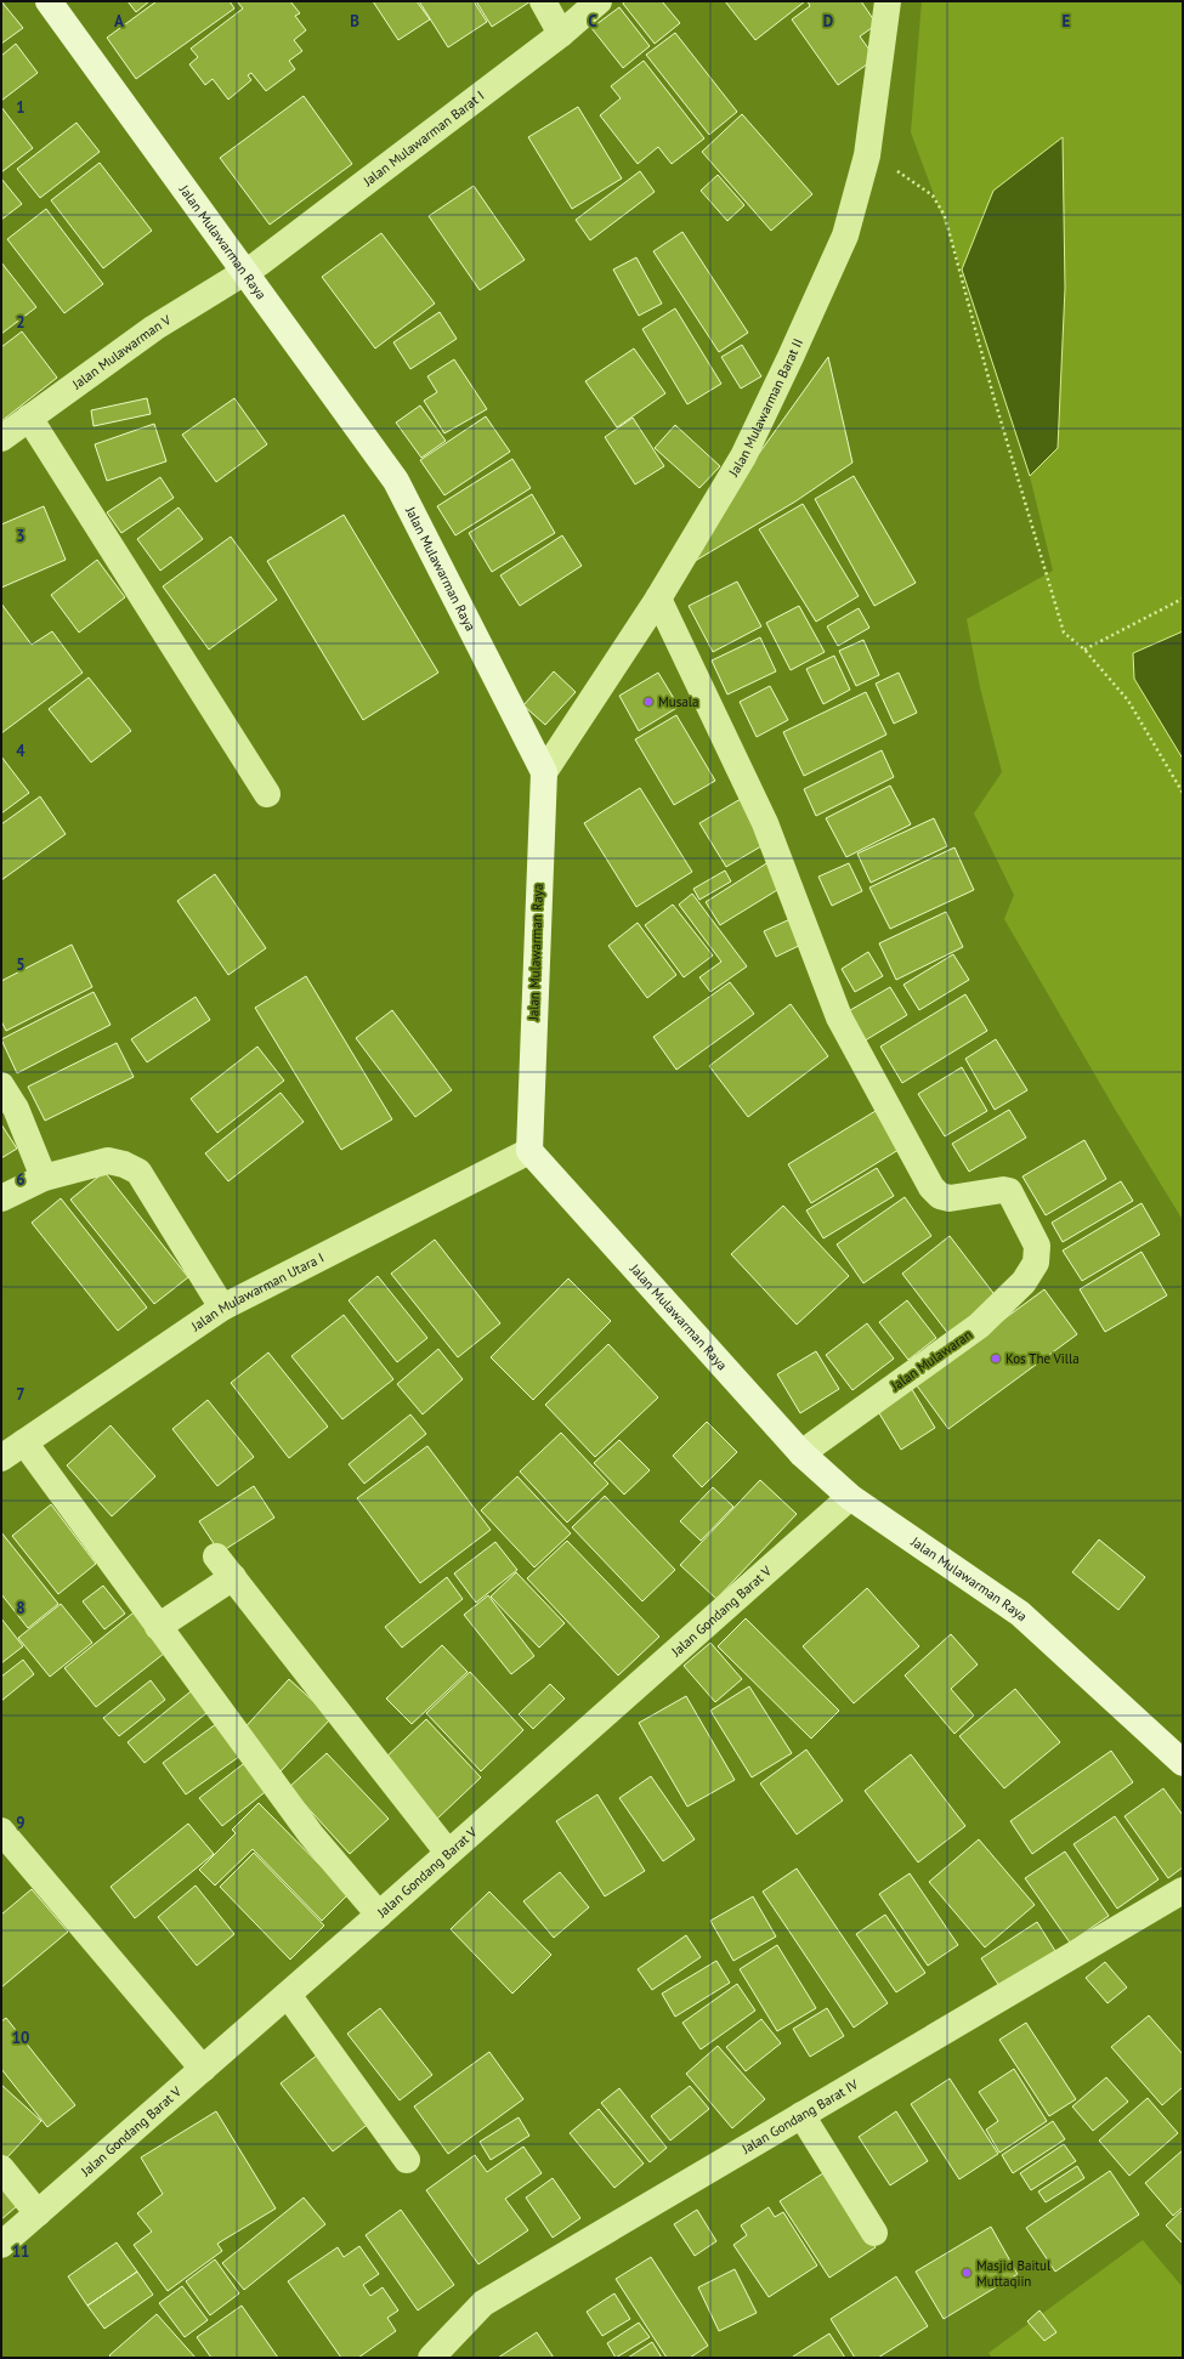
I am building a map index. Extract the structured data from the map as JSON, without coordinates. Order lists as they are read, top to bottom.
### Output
{
  "streets": {
    "main road": ["Jalan Mulawarman Raya"],
    "street": [
      "Jalan Mulawarman Barat I",
      "Jalan Mulawarman V",
      "Jalan Mulawarman Barat II",
      "Jalan Mulawarman Utara I",
      "Jalan Mulawaran",
      "Jalan Gondang Barat V",
      "Jalan Gondang Barat IV"
    ]
  },
  "crossings": [
    ["Jalan Mulawarman Barat I", "Jalan Mulawarman Raya"],
    ["Jalan Mulawarman Barat I", "Jalan Mulawarman V"],
    ["Jalan Mulawarman Raya", "Jalan Mulawarman V"],
    ["Jalan Mulawarman Raya", "Jalan Mulawarman Barat II"],
    ["Jalan Mulawarman Raya", "Jalan Mulawarman Utara I"],
    ["Jalan Mulawarman Raya", "Jalan Mulawaran"],
    ["Jalan Mulawarman Raya", "Jalan Gondang Barat V"],
    ["Jalan Mulawarman Barat II", "Jalan Mulawaran"]
  ],
  "places": ["Musala", "Kos The Villa", "Masjid Baitul Muttaqiin"],
  "grid": {
    "columns": [
      "A",
      "B",
      "C",
      "D",
      "E"
    ],
    "rows": [
      "1",
      "2",
      "3",
      "4",
      "5",
      "6",
      "7",
      "8",
      "9",
      "10",
      "11"
    ]
  }
}
